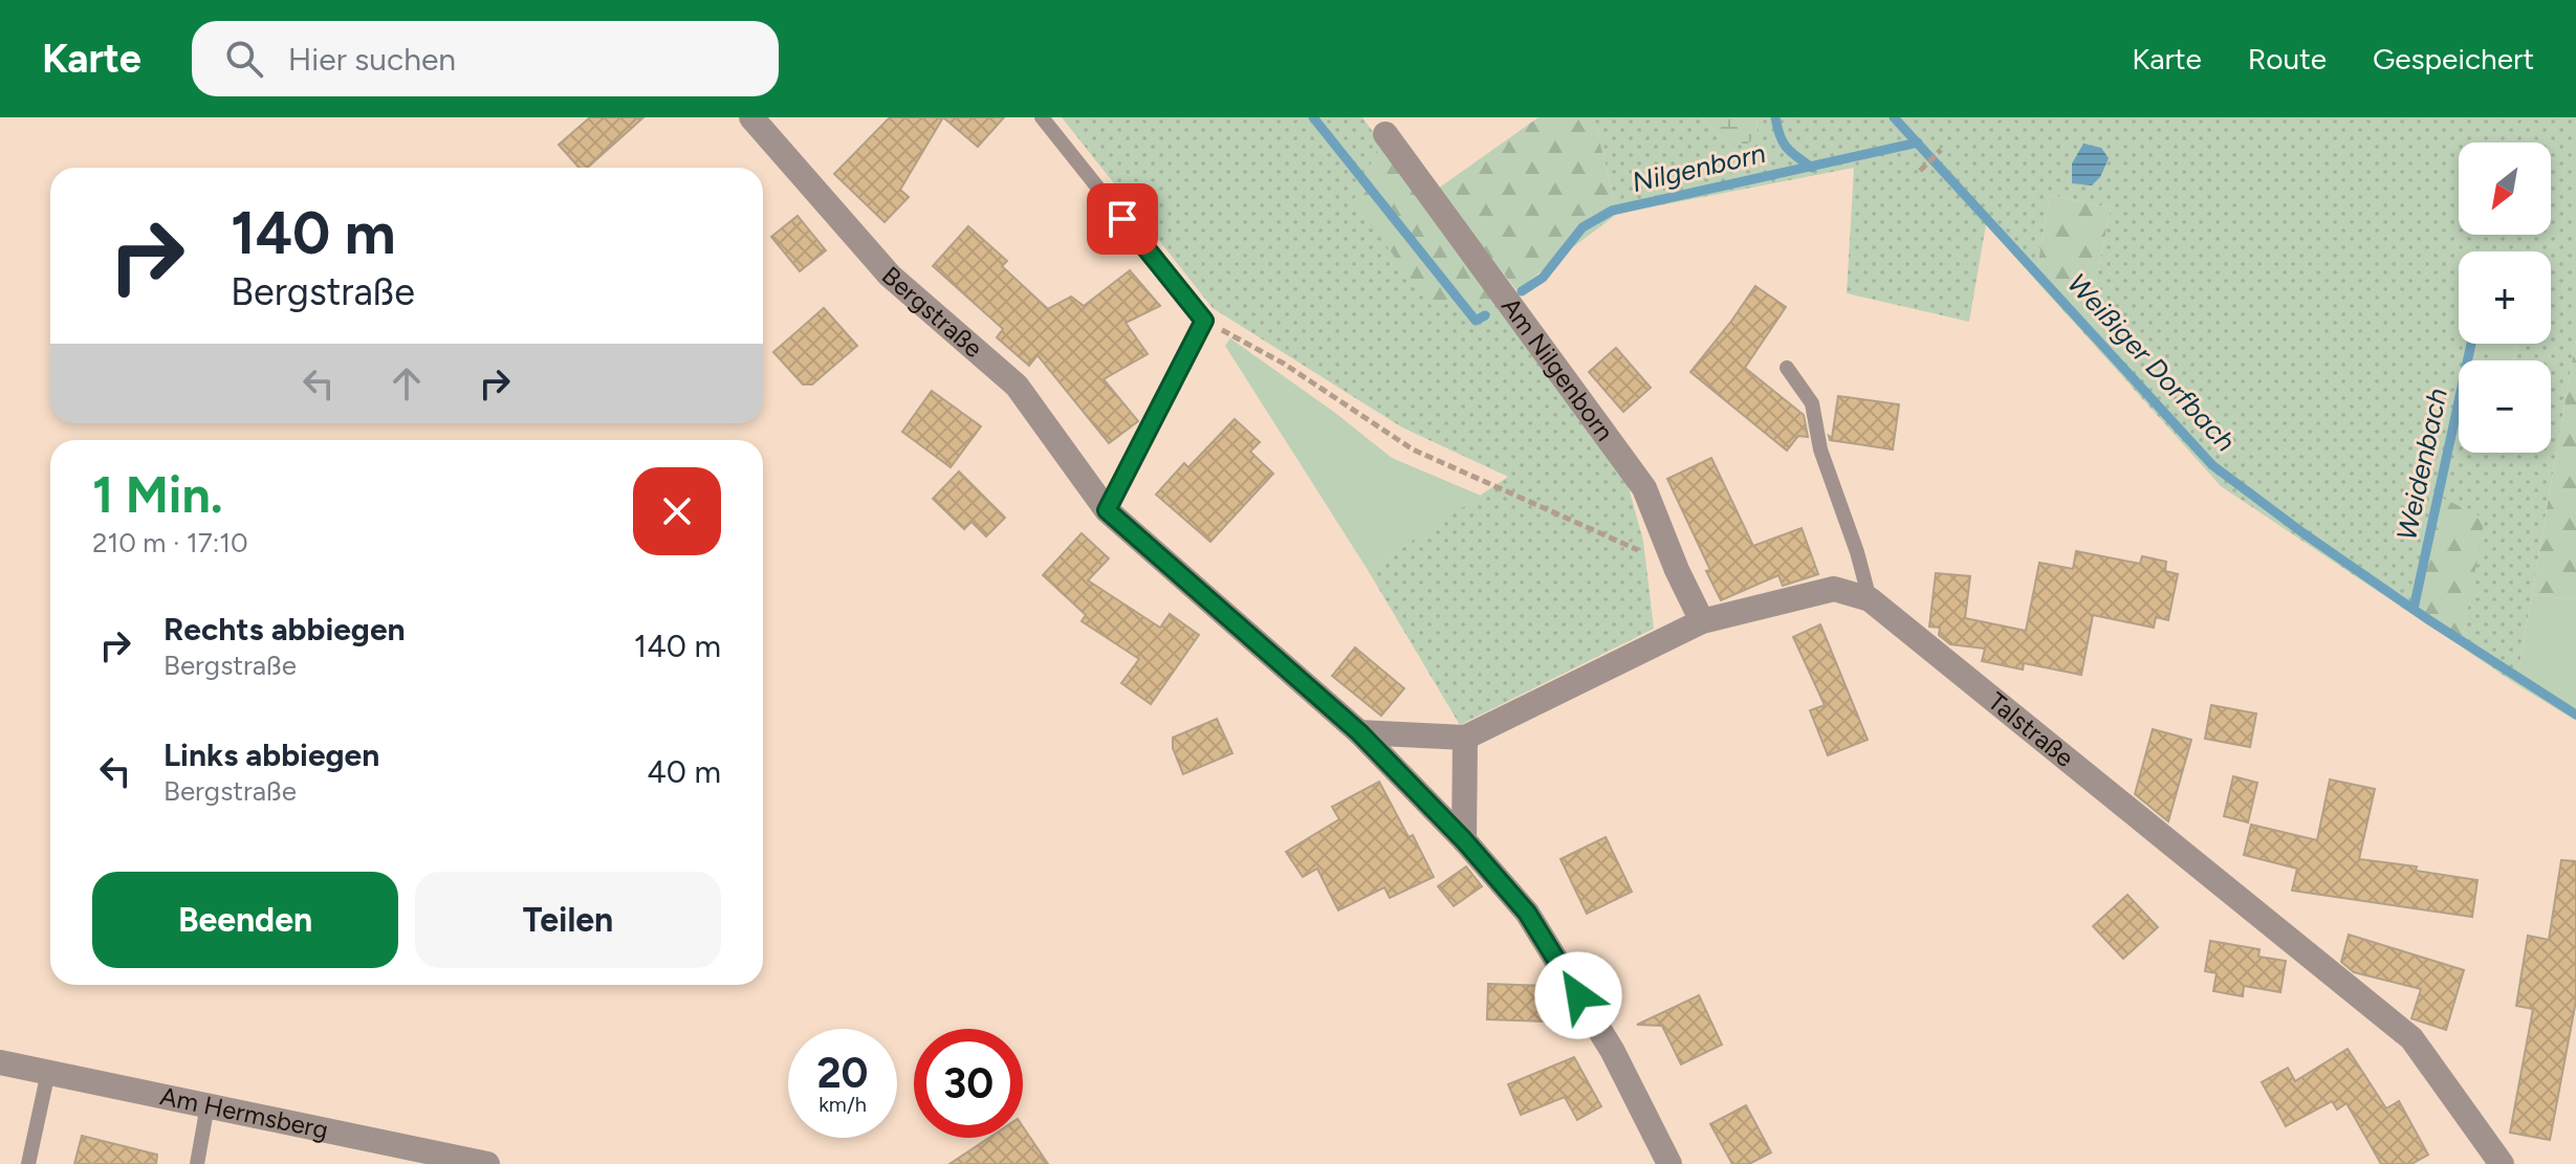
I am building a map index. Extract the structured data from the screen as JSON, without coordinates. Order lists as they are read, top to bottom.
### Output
{
  "streets": {
    "street": [
      "Bergstraße",
      "Am Nilgenborn",
      "Talstraße",
      "Am Hermsberg"
    ]
  },
  "crossings": [
    ["Bergstraße", "Talstraße"],
    ["Am Nilgenborn", "Talstraße"]
  ],
  "water": ["Nilgenborn", "Weißiger Dorfbach", "Weidenbach"],
  "north": "bottom left",
  "page": {
    "header": "Karte",
    "search": "Hier suchen",
    "nav": ["Karte", "Route", "Gespeichert"],
    "map_buttons": ["+", "−"],
    "turn": ["140 m", "Bergstraße"],
    "heading": ["1 Min.", "210 m · 17:10"],
    "list": [
      {
        "name": "Rechts abbiegen",
        "note": "Bergstraße",
        "value": "140 m"
      },
      {
        "name": "Links abbiegen",
        "note": "Bergstraße",
        "value": "40 m"
      }
    ],
    "buttons": ["Beenden", "Teilen"],
    "speed": "20 km/h",
    "limit": "30"
  }
}
